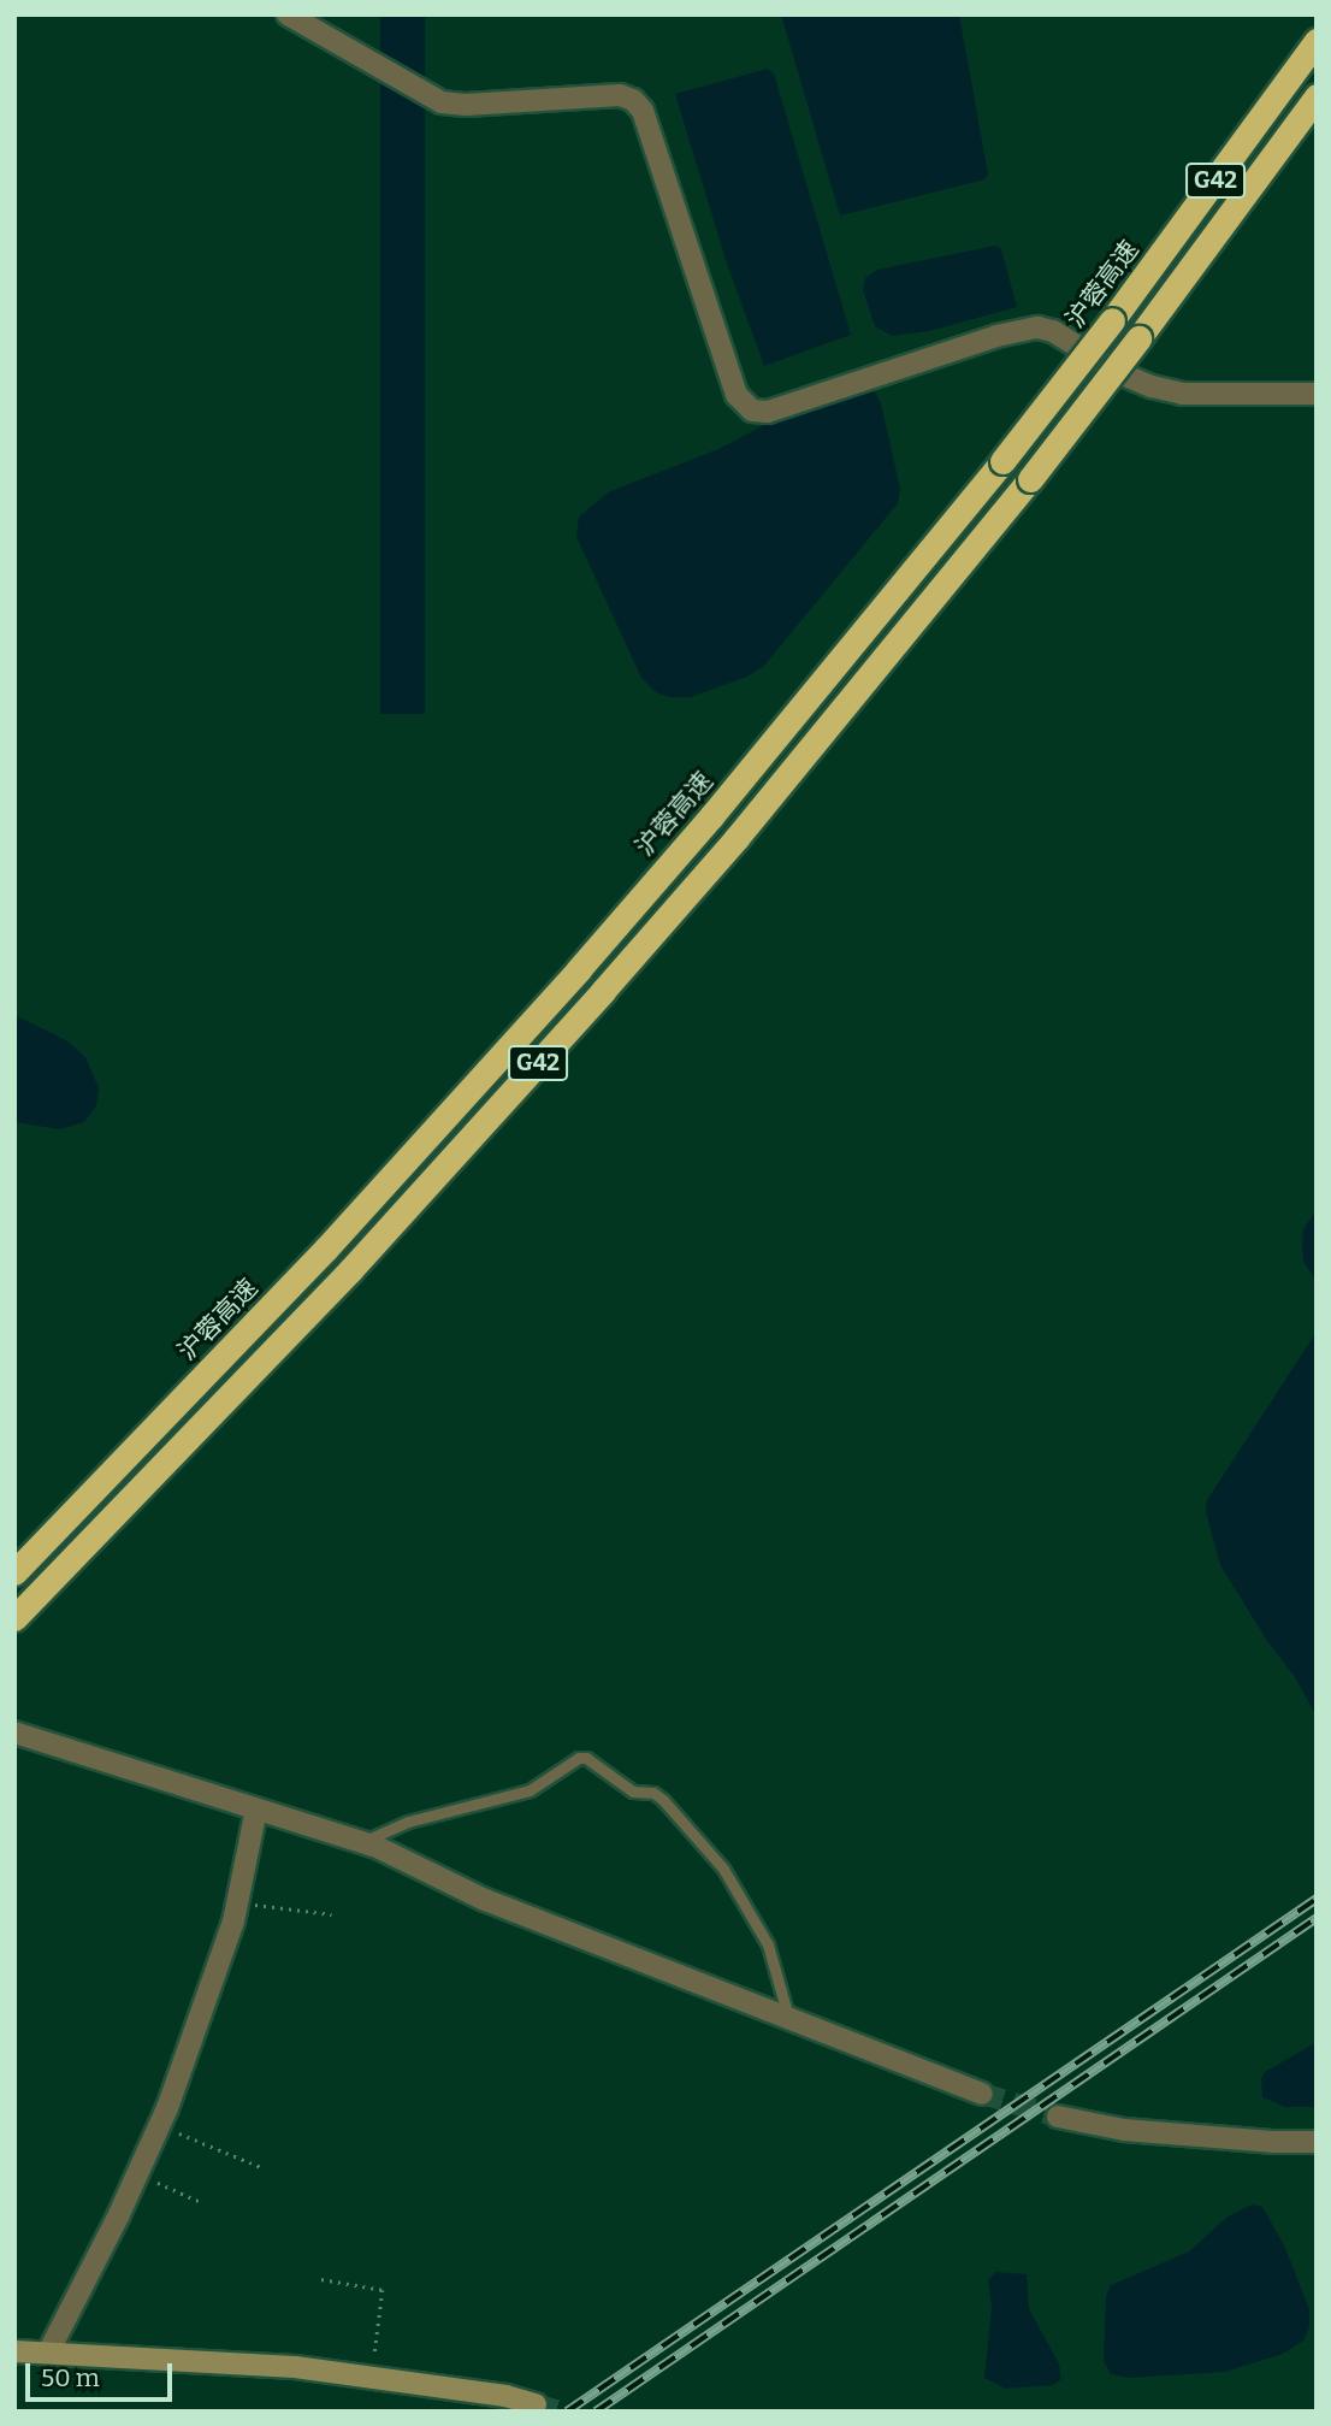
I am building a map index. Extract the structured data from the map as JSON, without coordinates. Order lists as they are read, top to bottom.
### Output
{
  "streets": {
    "highway": ["G42", "沪蓉高速"]
  },
  "scale_bar": "50 m"
}
